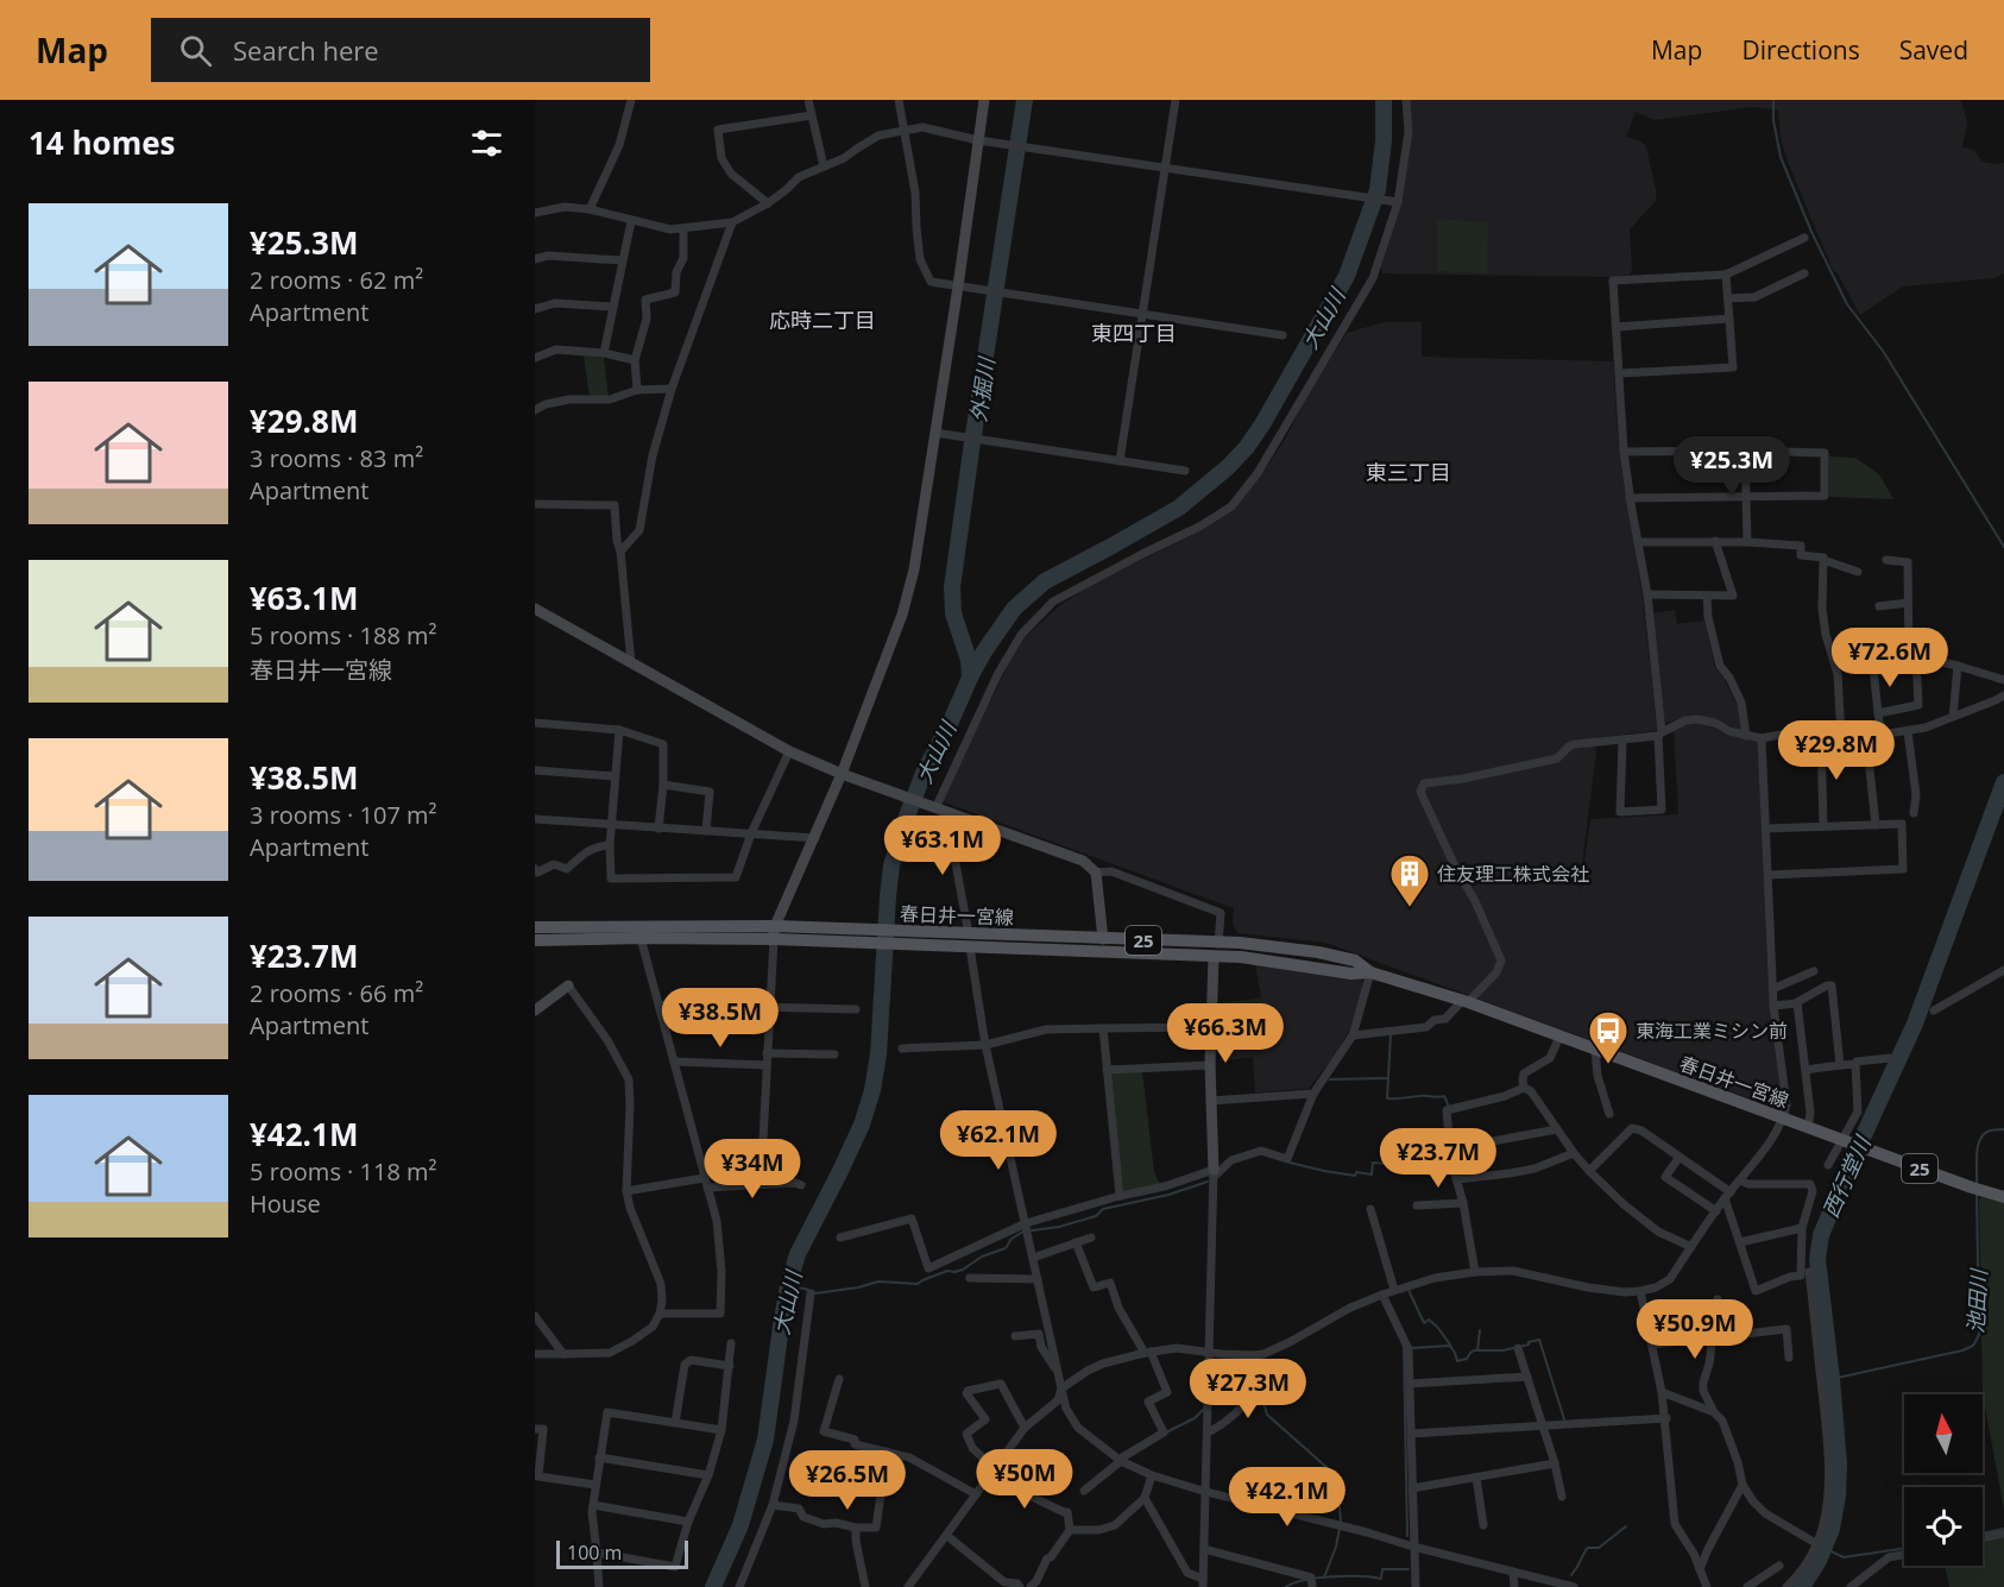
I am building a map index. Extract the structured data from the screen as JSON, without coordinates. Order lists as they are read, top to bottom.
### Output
{
  "streets": {
    "main road": ["春日井一宮線", "25"]
  },
  "districts": ["応時二丁目", "東四丁目", "東三丁目"],
  "water": [
    "大山川",
    "外掘川",
    "西行堂川",
    "池田川"
  ],
  "places": {
    "building": ["住友理工株式会社"],
    "bus stop": ["東海工業ミシン前"]
  },
  "scale_bar": "100 m",
  "north": "top",
  "page": {
    "header": "Map",
    "search": "Search here",
    "nav": ["Map", "Directions", "Saved"],
    "heading": "14 homes",
    "list": [
      {
        "name": "¥25.3M",
        "note": "2 rooms · 62 m² · Apartment"
      },
      {
        "name": "¥29.8M",
        "note": "3 rooms · 83 m² · Apartment"
      },
      {
        "name": "¥63.1M",
        "note": "5 rooms · 188 m² · 春日井一宮線"
      },
      {
        "name": "¥38.5M",
        "note": "3 rooms · 107 m² · Apartment"
      },
      {
        "name": "¥23.7M",
        "note": "2 rooms · 66 m² · Apartment"
      },
      {
        "name": "¥42.1M",
        "note": "5 rooms · 118 m² · House"
      }
    ],
    "price": [
      "¥25.3M",
      "¥72.6M",
      "¥29.8M",
      "¥63.1M",
      "¥38.5M",
      "¥66.3M",
      "¥62.1M",
      "¥23.7M",
      "¥34M",
      "¥50.9M",
      "¥27.3M",
      "¥50M",
      "¥26.5M",
      "¥42.1M"
    ],
    "scale": "100 m"
  }
}
